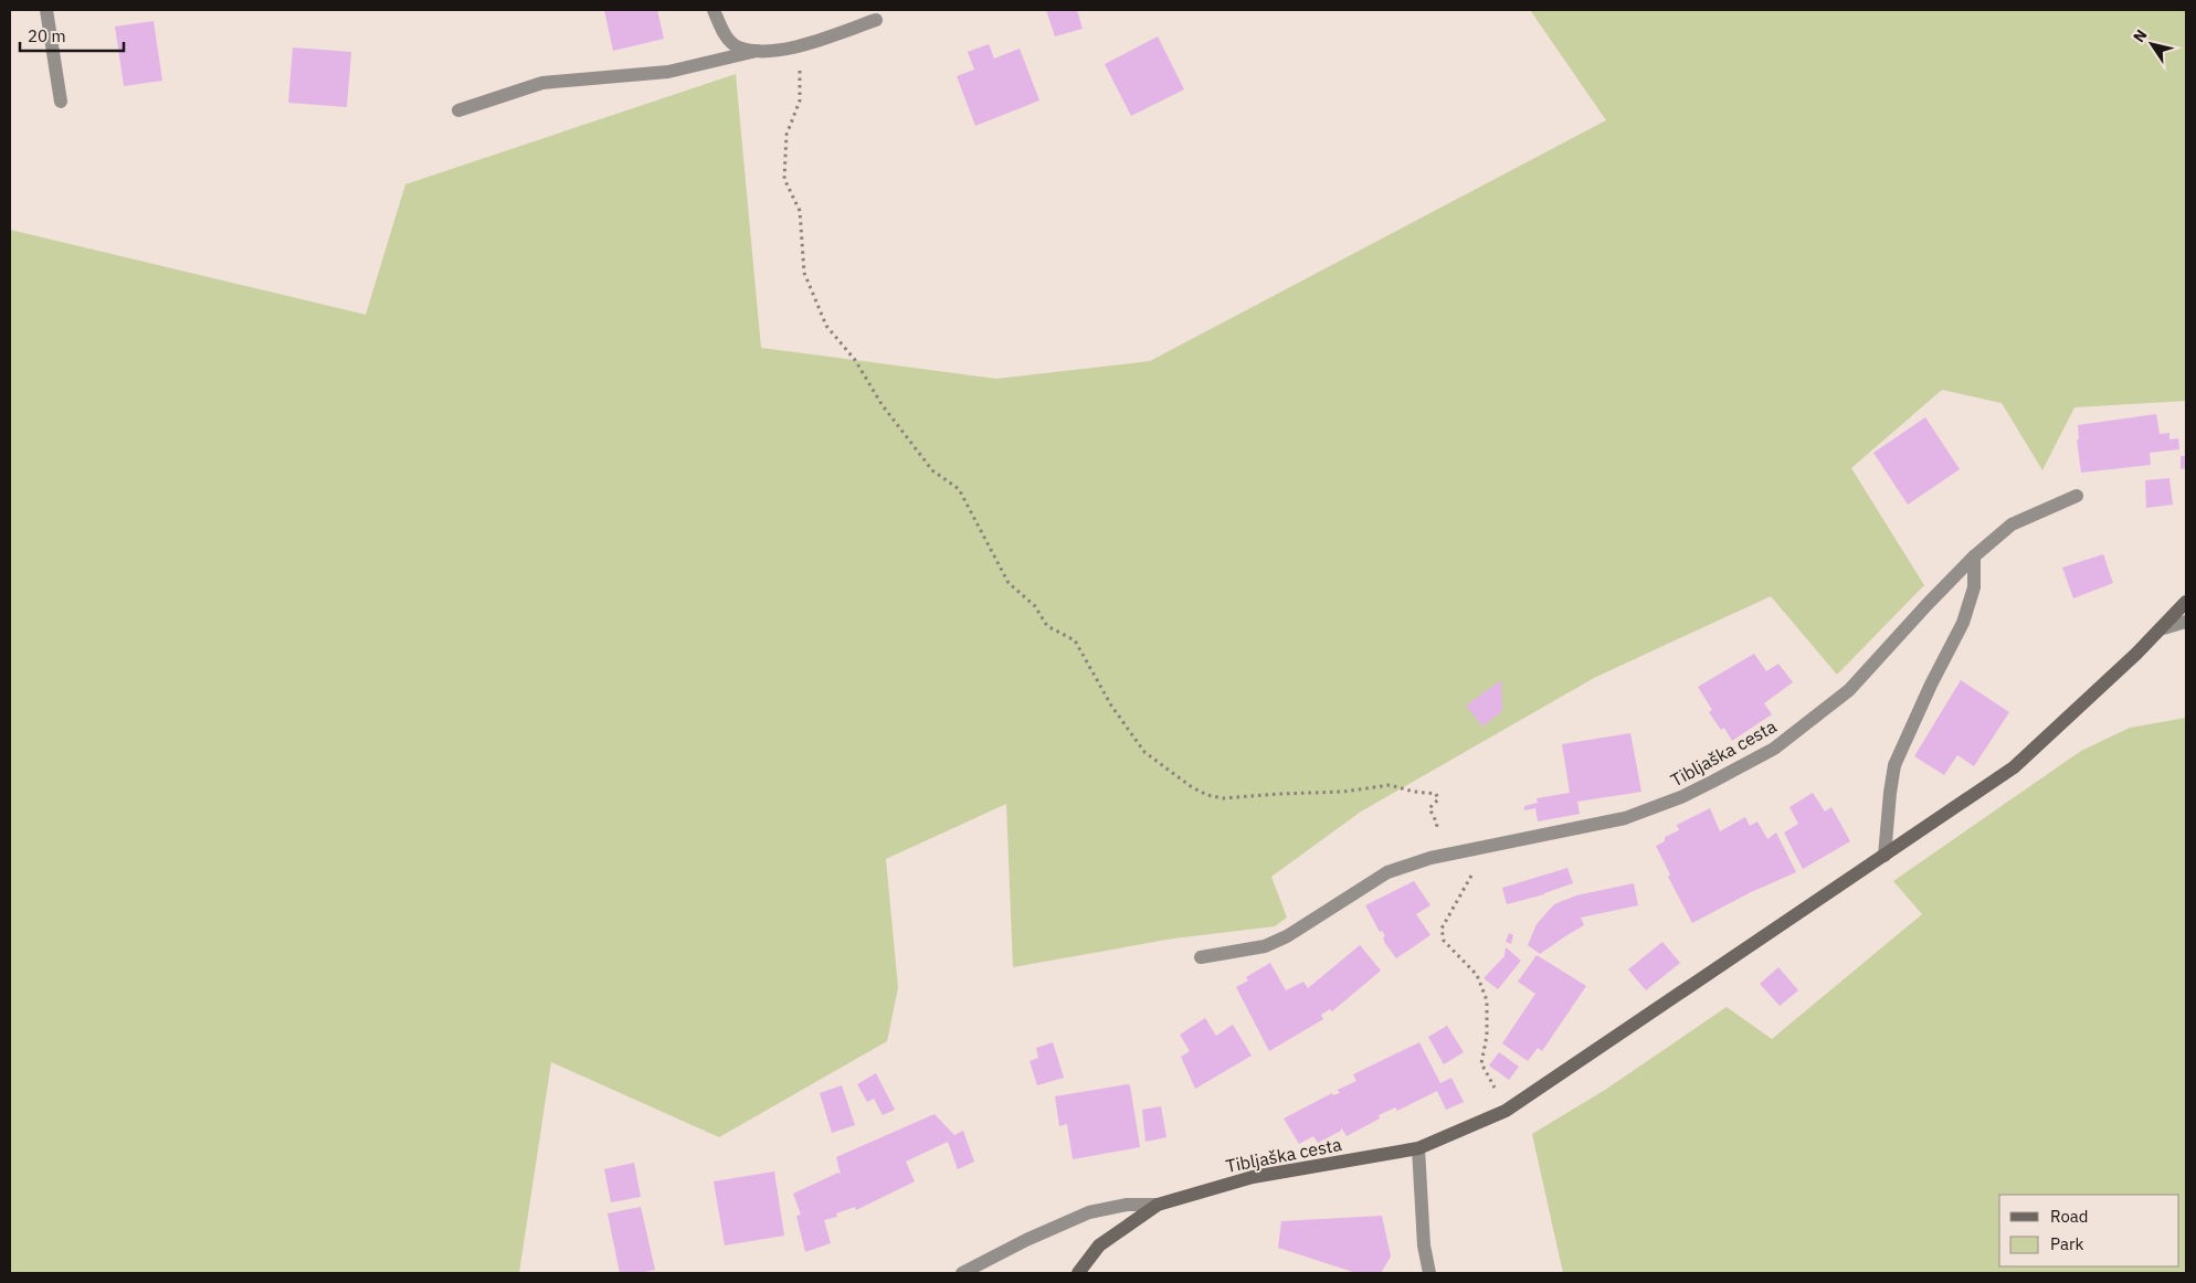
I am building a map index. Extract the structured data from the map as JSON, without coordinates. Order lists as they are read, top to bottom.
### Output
{
  "streets": {
    "street": ["Tibljaška cesta"]
  },
  "legend": ["Road", "Park"],
  "scale_bar": "20 m",
  "north": "top left"
}
